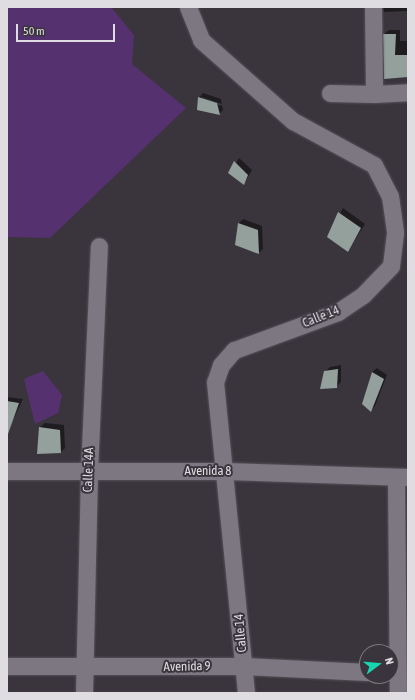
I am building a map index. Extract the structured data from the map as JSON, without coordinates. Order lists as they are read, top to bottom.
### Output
{
  "streets": {
    "street": [
      "Calle 14",
      "Calle 14A",
      "Avenida 8",
      "Avenida 9"
    ]
  },
  "crossings": [
    ["Calle 14", "Avenida 8"],
    ["Calle 14", "Avenida 9"],
    ["Calle 14A", "Avenida 8"],
    ["Calle 14A", "Avenida 9"]
  ],
  "scale_bar": "50 m",
  "north": "right"
}
